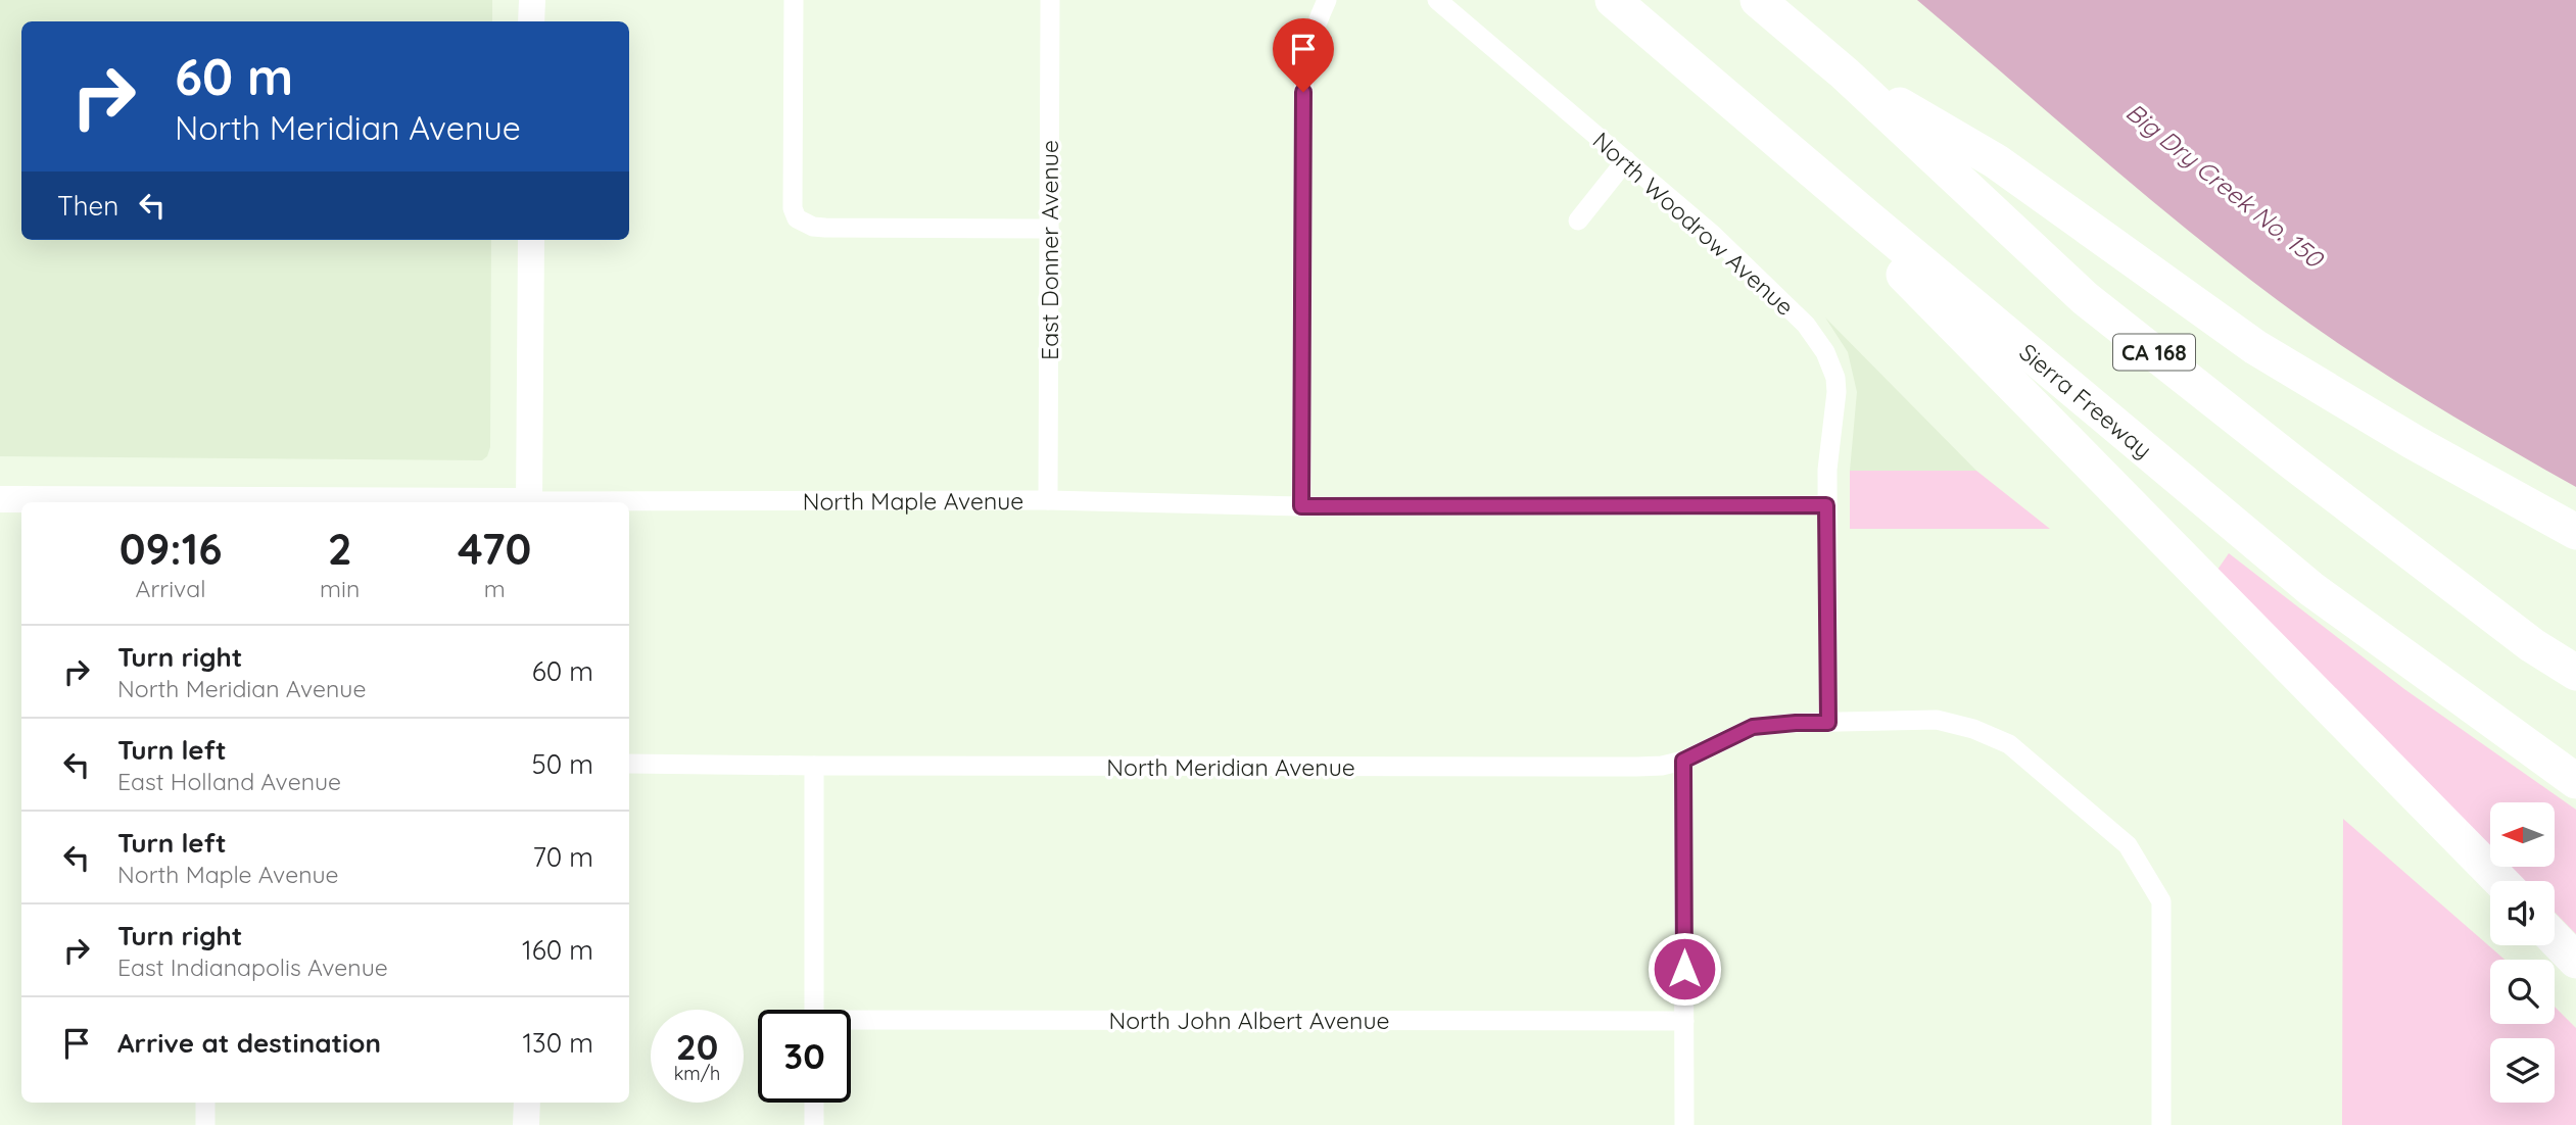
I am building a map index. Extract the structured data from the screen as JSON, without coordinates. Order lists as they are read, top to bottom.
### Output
{
  "streets": {
    "highway": ["CA 168", "Sierra Freeway"],
    "street": [
      "North Woodrow Avenue",
      "East Donner Avenue",
      "North Maple Avenue",
      "North Meridian Avenue",
      "North John Albert Avenue"
    ]
  },
  "crossings": [
    ["North Woodrow Avenue", "North Maple Avenue"],
    ["North Woodrow Avenue", "North Meridian Avenue"],
    ["East Donner Avenue", "North Maple Avenue"]
  ],
  "water": ["Big Dry Creek No. 150"],
  "north": "left",
  "page": {
    "turn": ["60 m", "North Meridian Avenue"],
    "then": "Then",
    "eta": [
      "09:16",
      "Arrival",
      "2",
      "min",
      "470",
      "m"
    ],
    "list": [
      {
        "name": "Turn right",
        "note": "North Meridian Avenue",
        "value": "60 m"
      },
      {
        "name": "Turn left",
        "note": "East Holland Avenue",
        "value": "50 m"
      },
      {
        "name": "Turn left",
        "note": "North Maple Avenue",
        "value": "70 m"
      },
      {
        "name": "Turn right",
        "note": "East Indianapolis Avenue",
        "value": "160 m"
      },
      {
        "name": "Arrive at destination",
        "value": "130 m"
      }
    ],
    "speed": "20 km/h",
    "limit": "30"
  }
}
